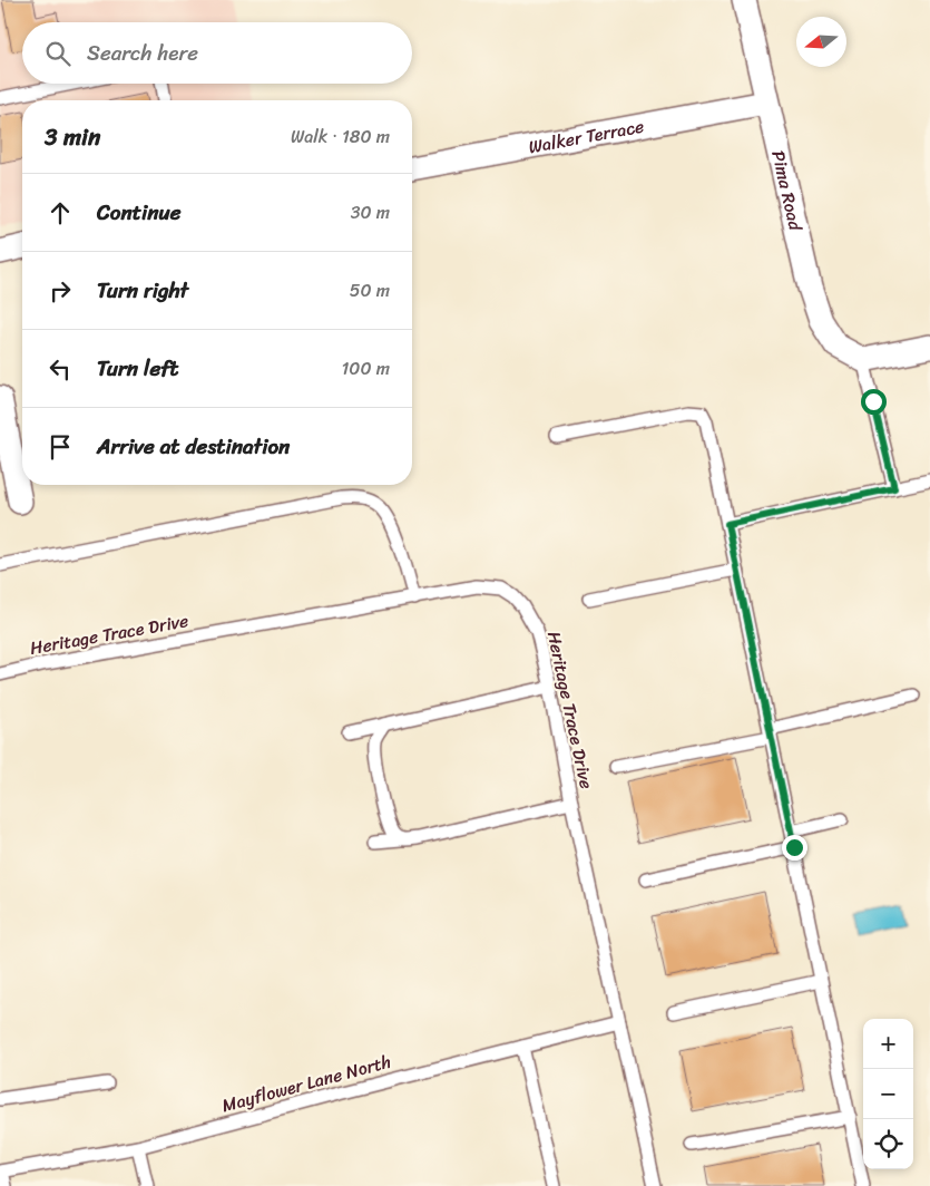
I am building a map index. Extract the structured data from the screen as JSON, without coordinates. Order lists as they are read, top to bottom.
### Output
{
  "streets": {
    "street": ["Walker Terrace", "Pima Road"],
    "lane": ["Heritage Trace Drive", "Mayflower Lane North"]
  },
  "crossings": [
    ["Walker Terrace", "Pima Road"],
    ["Heritage Trace Drive", "Mayflower Lane North"]
  ],
  "north": "left",
  "page": {
    "search": "Search here",
    "heading": ["3 min", "Walk · 180 m"],
    "list": [
      ["Continue", "30 m"],
      ["Turn right", "50 m"],
      ["Turn left", "100 m"],
      "Arrive at destination"
    ],
    "map_buttons": ["+", "−"]
  }
}
